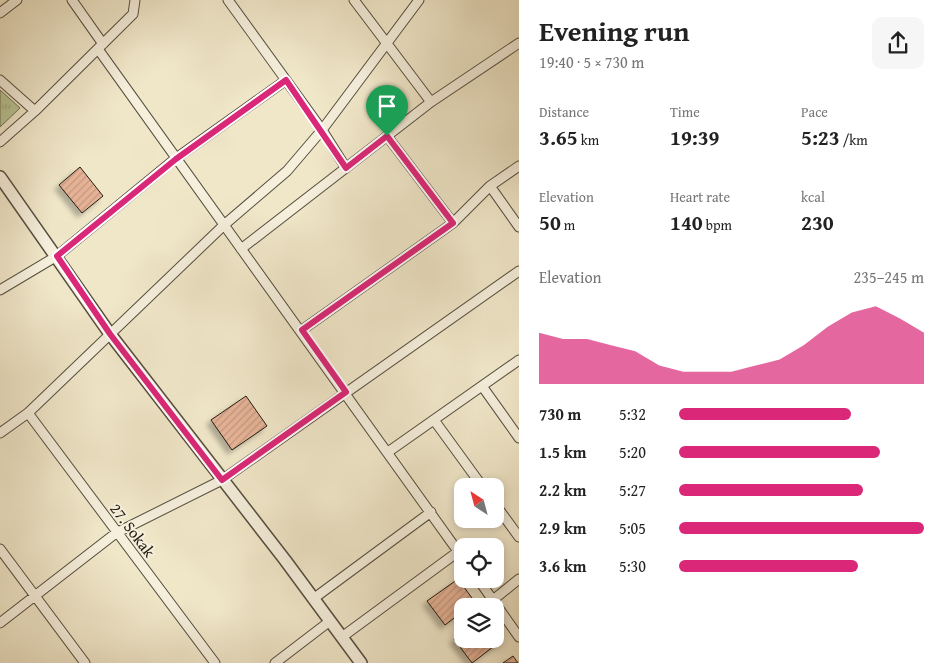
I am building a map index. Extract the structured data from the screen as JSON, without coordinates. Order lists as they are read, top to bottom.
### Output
{
  "streets": {
    "street": ["27. Sokak"]
  },
  "north": "top left",
  "page": {
    "heading": ["Evening run", "19:40 · 5 × 730 m"],
    "stats": [
      ["Distance", "3.65 km"],
      ["Time", "19:39"],
      ["Pace", "5:23 /km"],
      ["Elevation", "50 m"],
      ["Heart rate", "140 bpm"],
      ["kcal", "230"]
    ],
    "chart": ["Elevation", "235–245 m"],
    "list": [
      {
        "name": "730 m",
        "note": "5:32"
      },
      {
        "name": "1.5 km",
        "note": "5:20"
      },
      {
        "name": "2.2 km",
        "note": "5:27"
      },
      {
        "name": "2.9 km",
        "note": "5:05"
      },
      {
        "name": "3.6 km",
        "note": "5:30"
      }
    ]
  }
}
